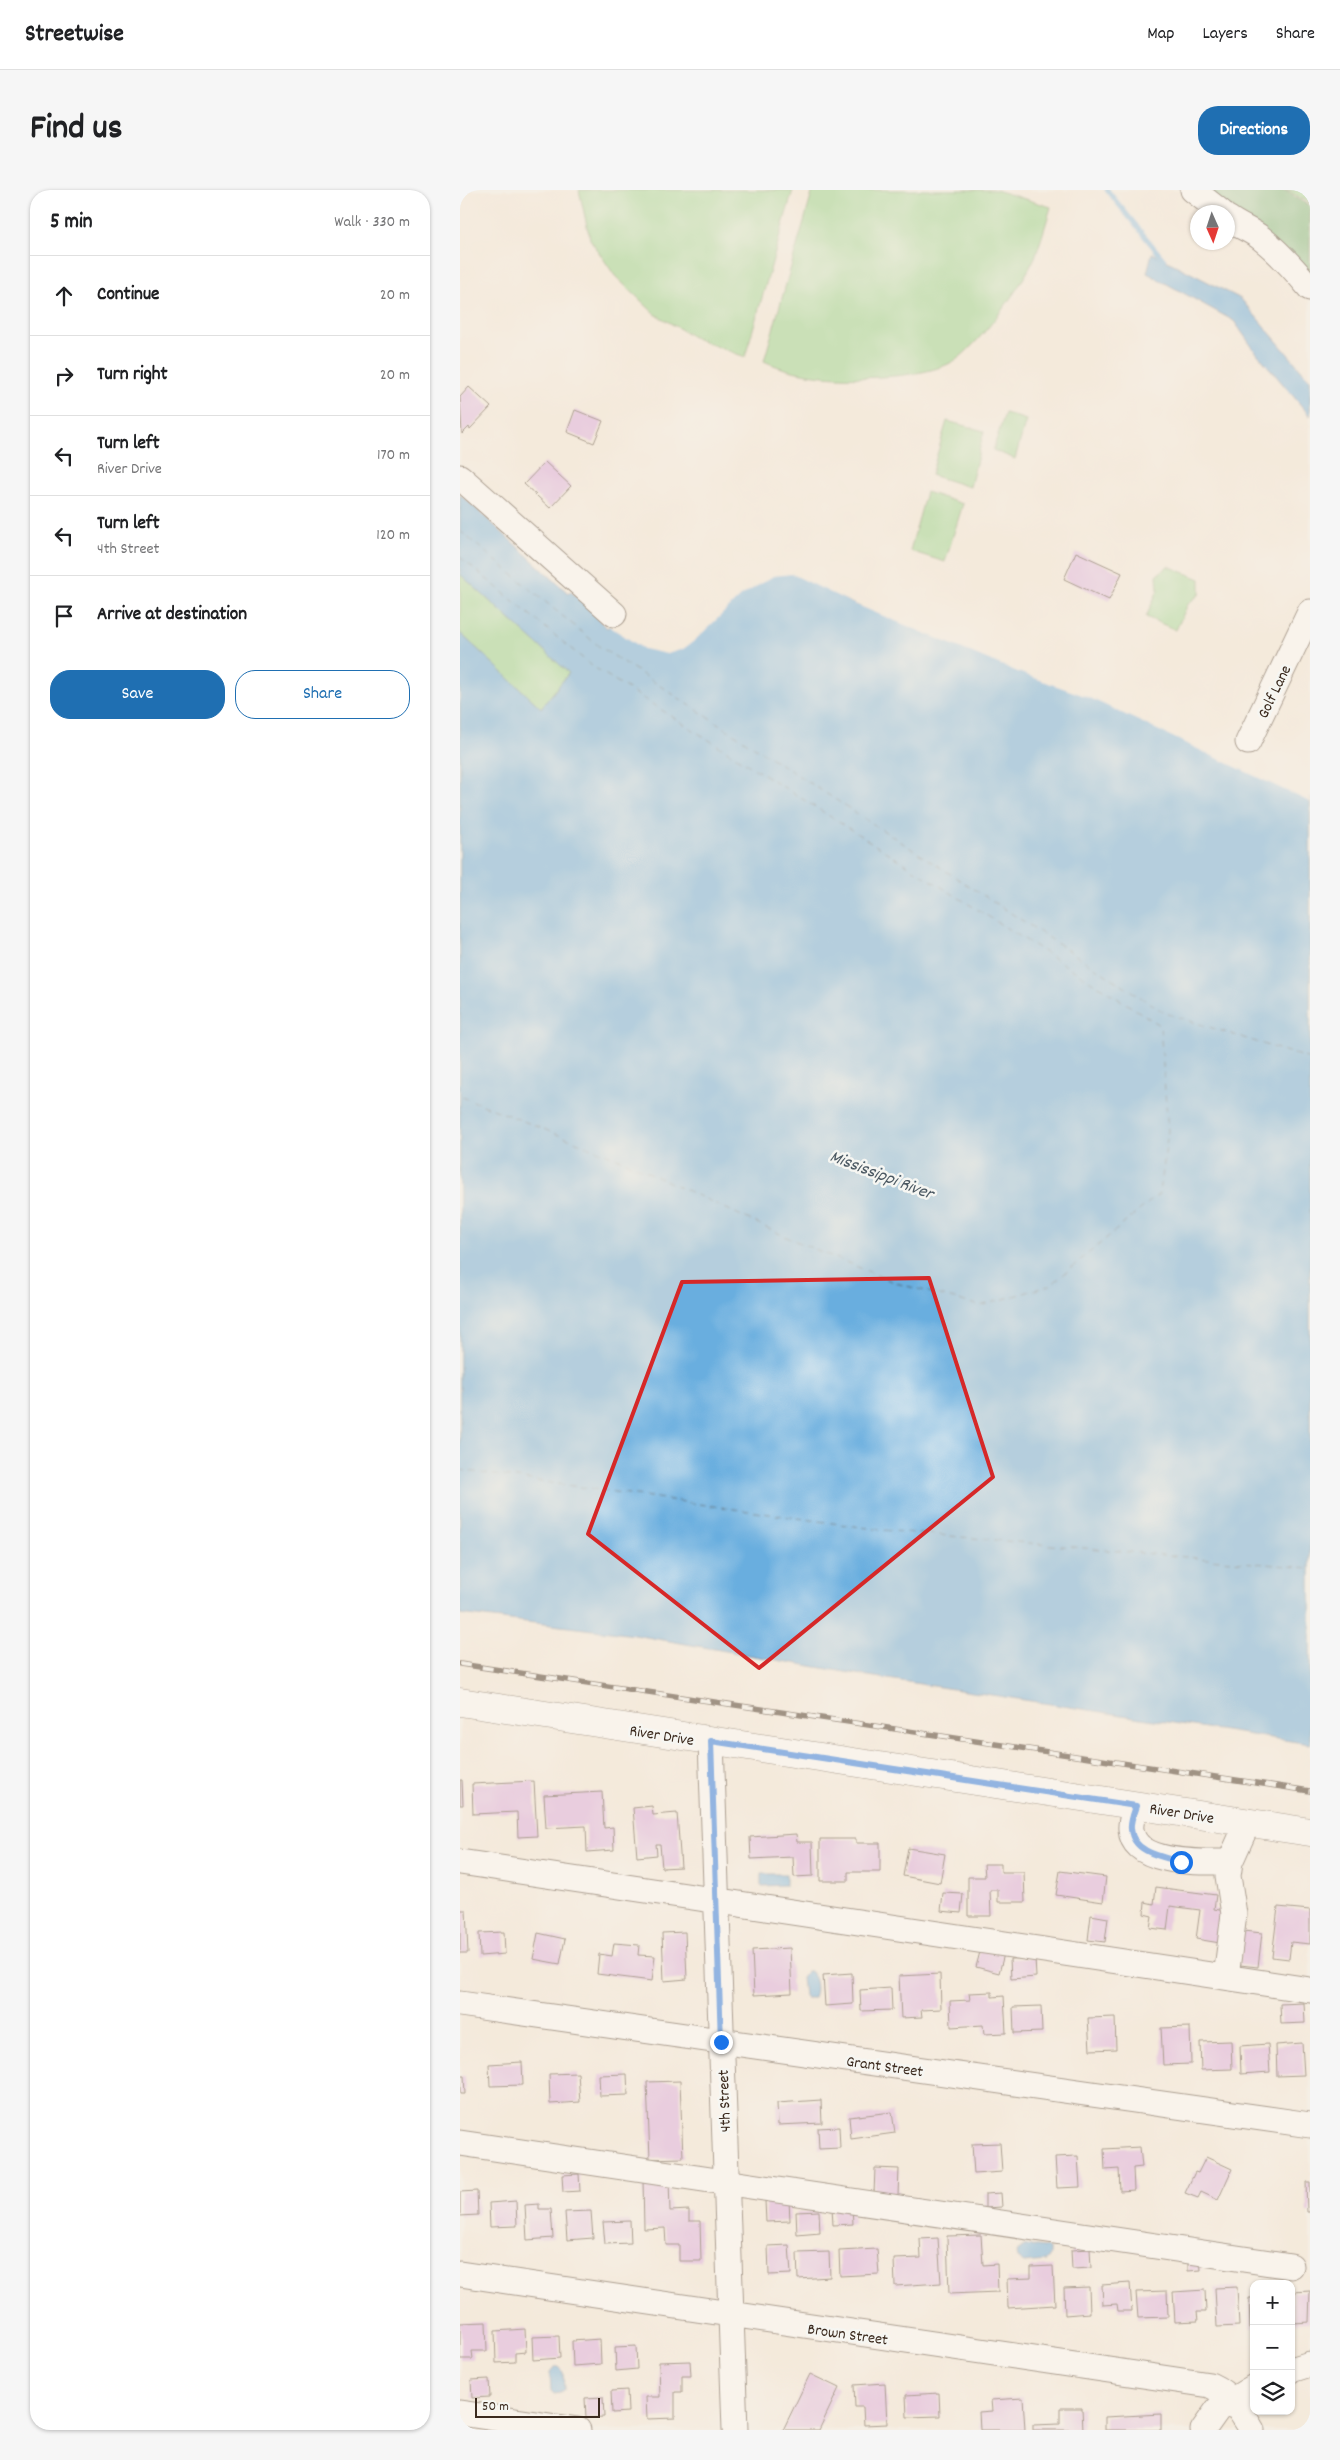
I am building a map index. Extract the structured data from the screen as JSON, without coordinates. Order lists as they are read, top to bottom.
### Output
{
  "streets": {
    "main road": ["River Drive"],
    "street": [
      "Golf Lane",
      "Grant Street",
      "4th Street",
      "Brown Street"
    ]
  },
  "crossings": [
    ["River Drive", "4th Street"],
    ["Grant Street", "4th Street"],
    ["4th Street", "Brown Street"]
  ],
  "water": ["Mississippi River"],
  "scale_bar": "50 m",
  "north": "bottom",
  "page": {
    "header": "Streetwise",
    "nav": ["Map", "Layers", "Share"],
    "title": "Find us",
    "buttons": [
      "Directions",
      ["Save", "Share"]
    ],
    "heading": ["5 min", "Walk · 330 m"],
    "list": [
      ["Continue", "20 m"],
      ["Turn right", "20 m"],
      ["Turn left", "River Drive", "170 m"],
      ["Turn left", "4th Street", "120 m"],
      "Arrive at destination"
    ],
    "map_buttons": ["+", "−"],
    "scale": "50 m"
  }
}
